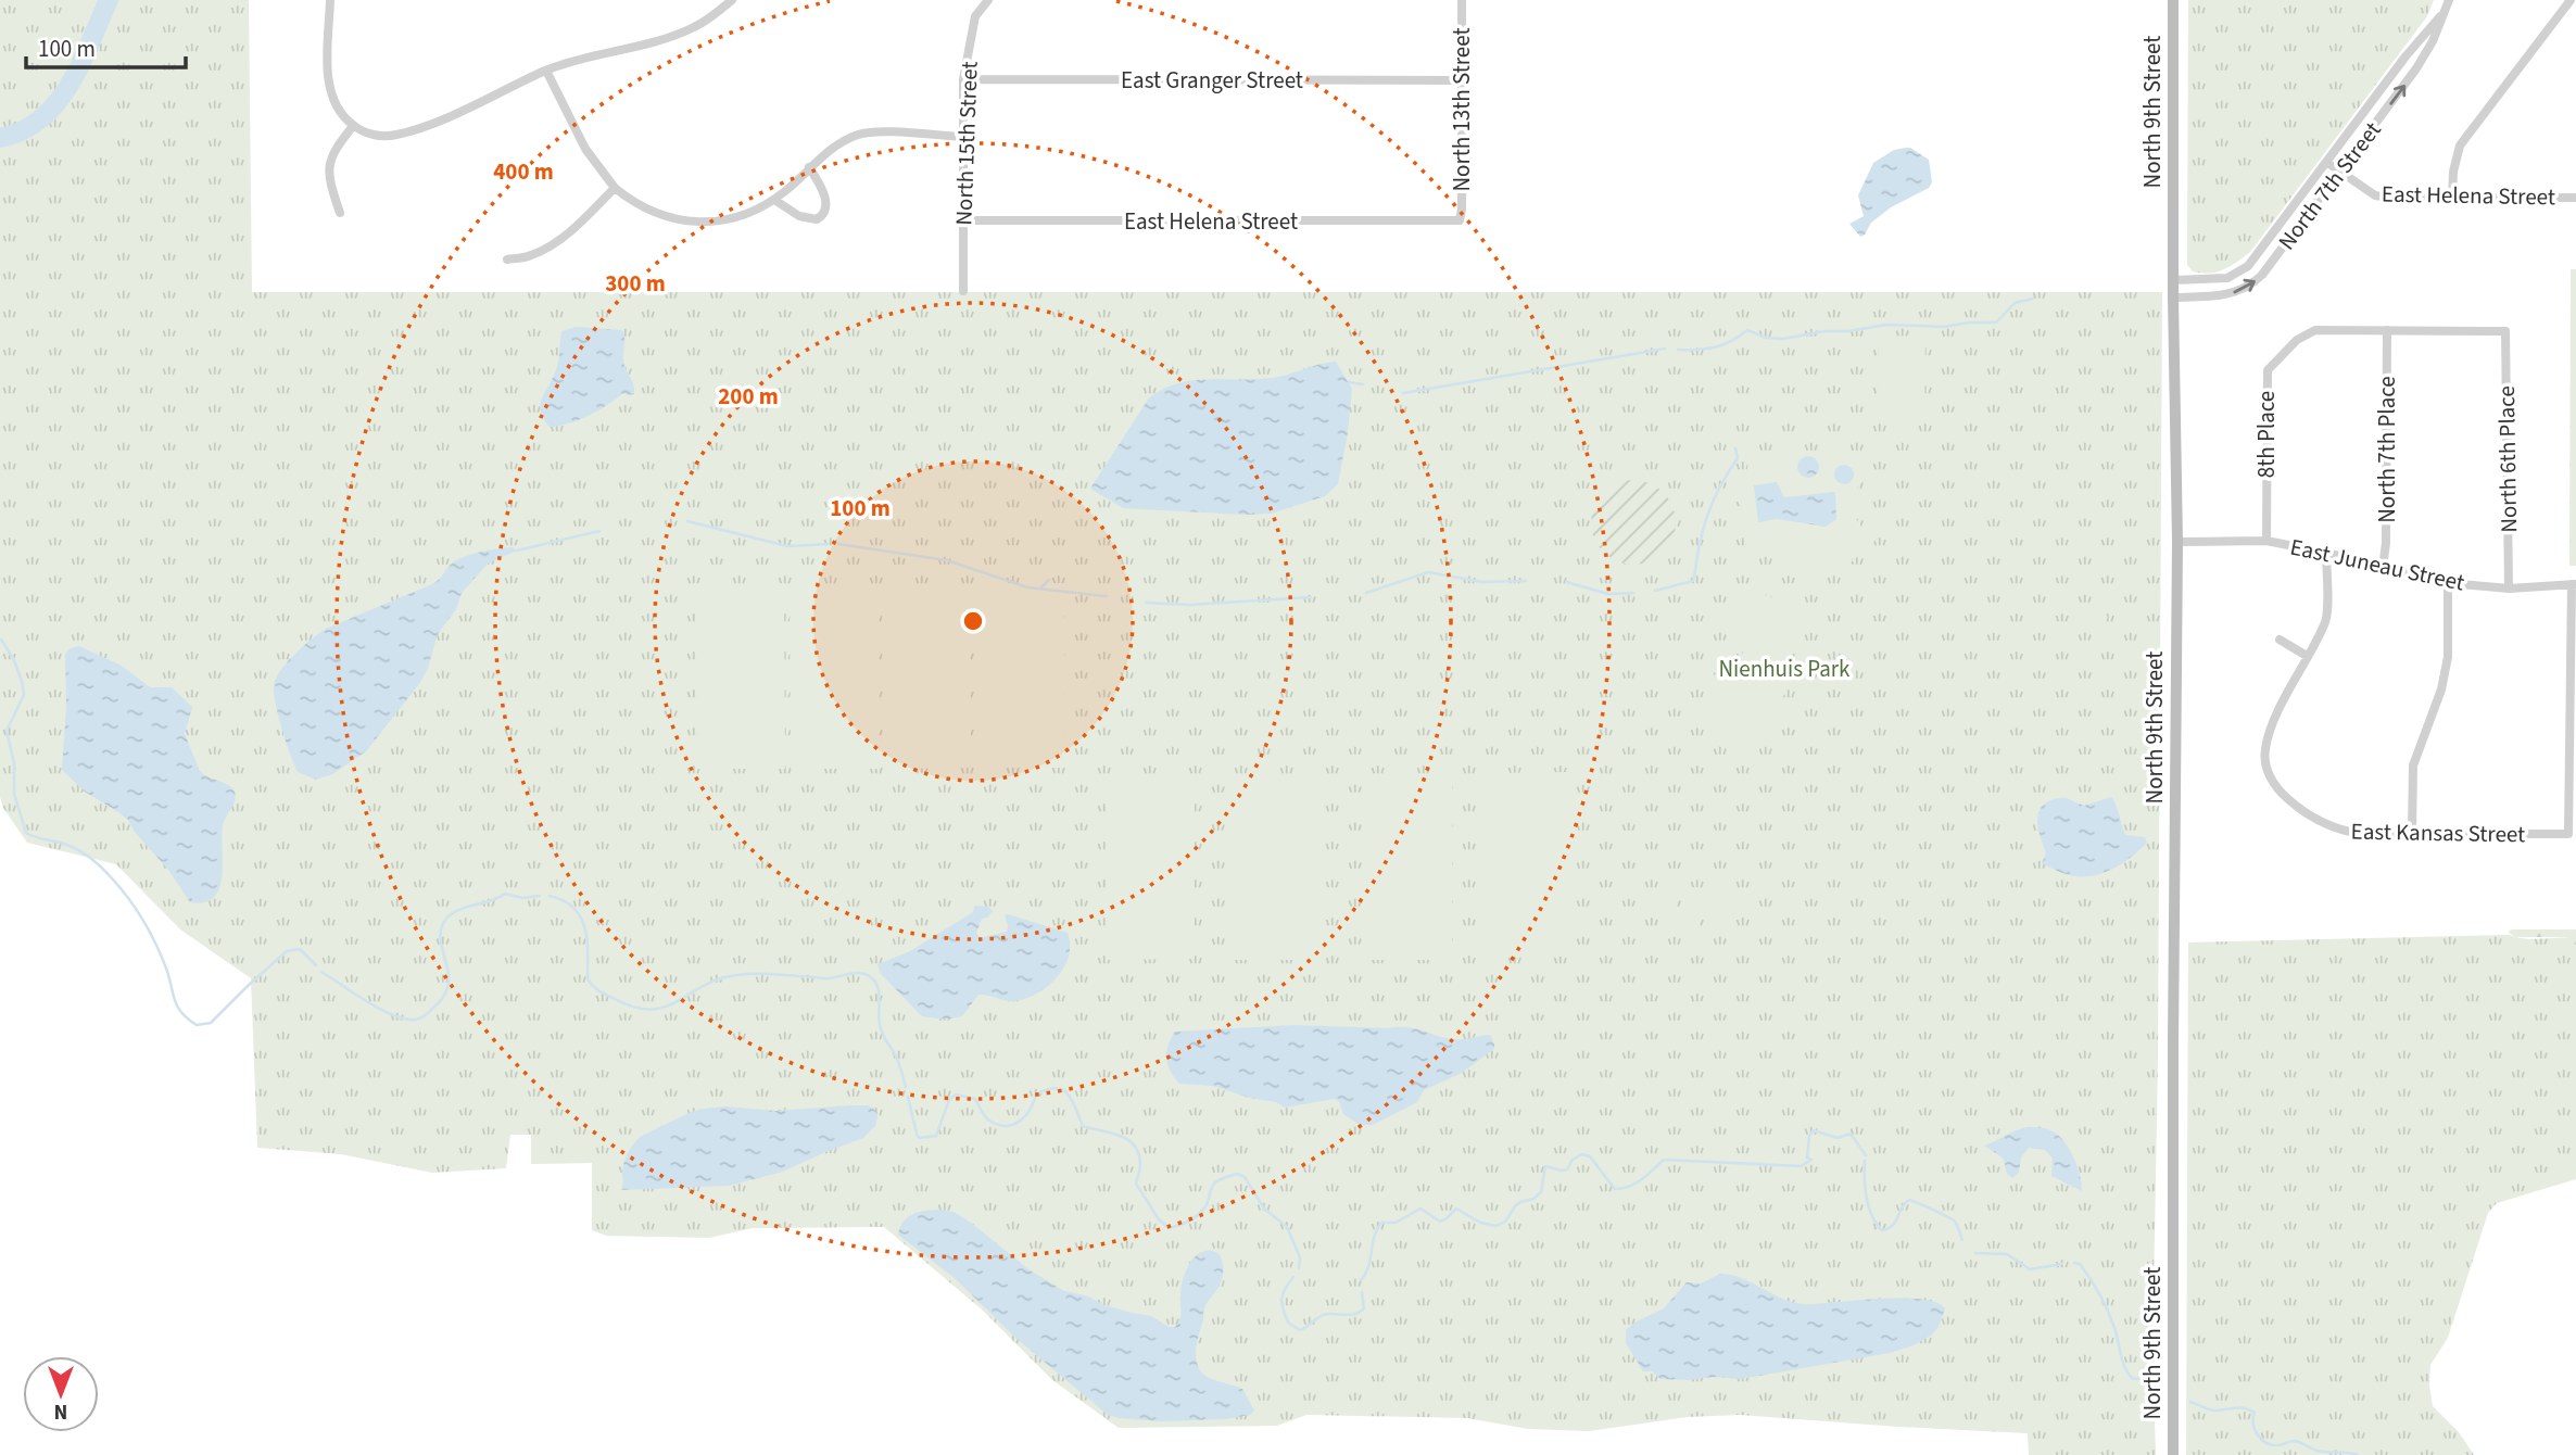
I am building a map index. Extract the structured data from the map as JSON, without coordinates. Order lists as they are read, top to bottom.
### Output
{
  "streets": {
    "main road": ["North 9th Street"],
    "street": [
      "East Granger Street",
      "North 13th Street",
      "North 15th Street",
      "North 7th Street",
      "East Helena Street",
      "8th Place",
      "North 7th Place",
      "North 6th Place",
      "East Juneau Street",
      "East Kansas Street"
    ]
  },
  "crossings": [
    ["East Granger Street", "North 13th Street"],
    ["East Granger Street", "North 15th Street"],
    ["North 13th Street", "East Helena Street"],
    ["North 9th Street", "North 7th Street"],
    ["North 9th Street", "East Juneau Street"],
    ["North 15th Street", "East Helena Street"],
    ["North 7th Street", "East Helena Street"],
    ["8th Place", "North 7th Place"],
    ["8th Place", "North 6th Place"],
    ["8th Place", "East Juneau Street"],
    ["North 7th Place", "North 6th Place"],
    ["North 7th Place", "East Juneau Street"],
    ["North 6th Place", "East Juneau Street"],
    ["East Juneau Street", "East Kansas Street"]
  ],
  "parks": ["Nienhuis Park"],
  "scale_bar": "100 m",
  "north": "bottom",
  "rings": [
    "400 m",
    "300 m",
    "200 m",
    "100 m"
  ]
}
